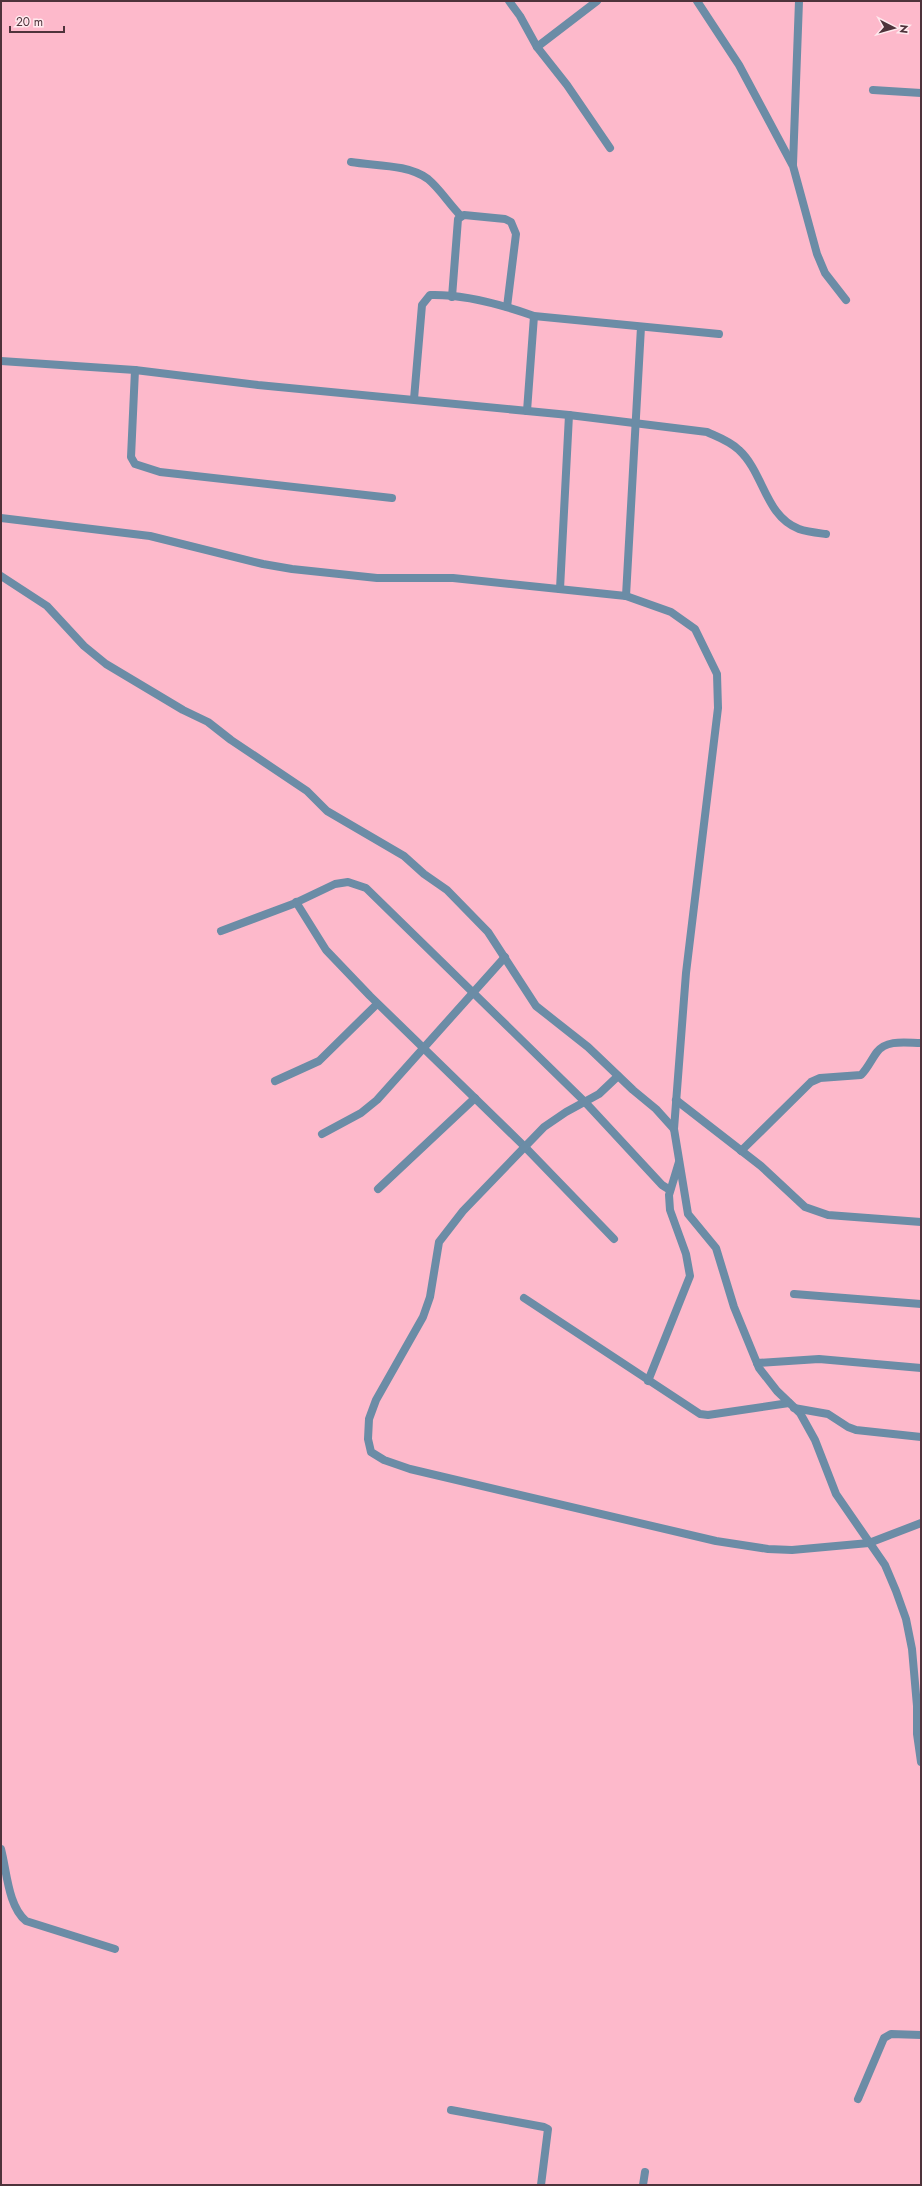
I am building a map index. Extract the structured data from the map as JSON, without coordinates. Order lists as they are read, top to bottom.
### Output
{
  "scale_bar": "20 m",
  "north": "right"
}
